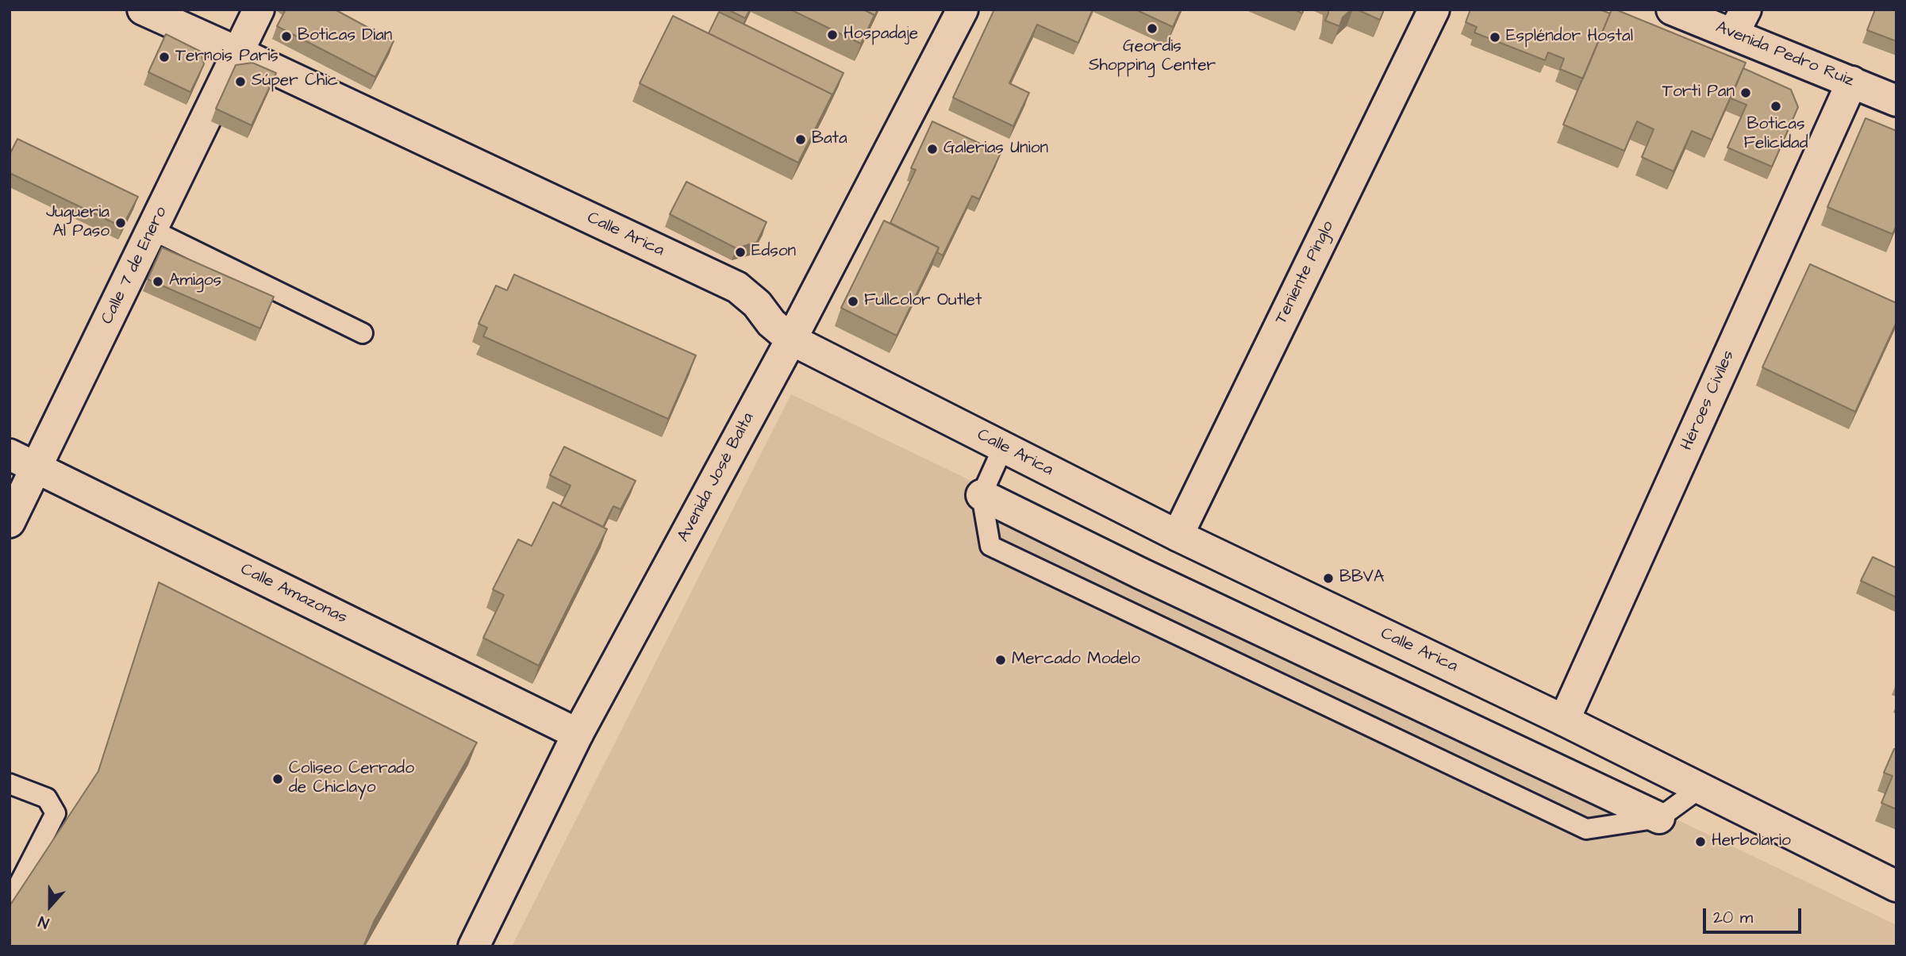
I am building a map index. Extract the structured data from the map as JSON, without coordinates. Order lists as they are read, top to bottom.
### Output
{
  "streets": {
    "street": [
      "Avenida Pedro Ruiz",
      "Calle Arica",
      "Calle 7 de Enero",
      "Teniente Pinglo",
      "Héroes Civiles",
      "Avenida José Balta",
      "Calle Amazonas"
    ]
  },
  "crossings": [
    ["Avenida Pedro Ruiz", "Héroes Civiles"],
    ["Calle Arica", "Calle 7 de Enero"],
    ["Calle Arica", "Teniente Pinglo"],
    ["Calle Arica", "Héroes Civiles"],
    ["Calle Arica", "Avenida José Balta"],
    ["Calle 7 de Enero", "Calle Amazonas"],
    ["Avenida José Balta", "Calle Amazonas"]
  ],
  "places": [
    "Geordis Shopping Center",
    "Hospadaje",
    "Boticas Dian",
    "Espléndor Hostal",
    "Ternois Paris",
    "Súper Chic",
    "Torti Pan",
    "Boticas Felicidad",
    "Bata",
    "Galerias Union",
    "Jugueria Al Paso",
    "Edson",
    "Amigos",
    "Fullcolor Outlet",
    "BBVA",
    "Mercado Modelo",
    "Coliseo Cerrado de Chiclayo",
    "Herbolario"
  ],
  "scale_bar": "20 m",
  "north": "bottom"
}
